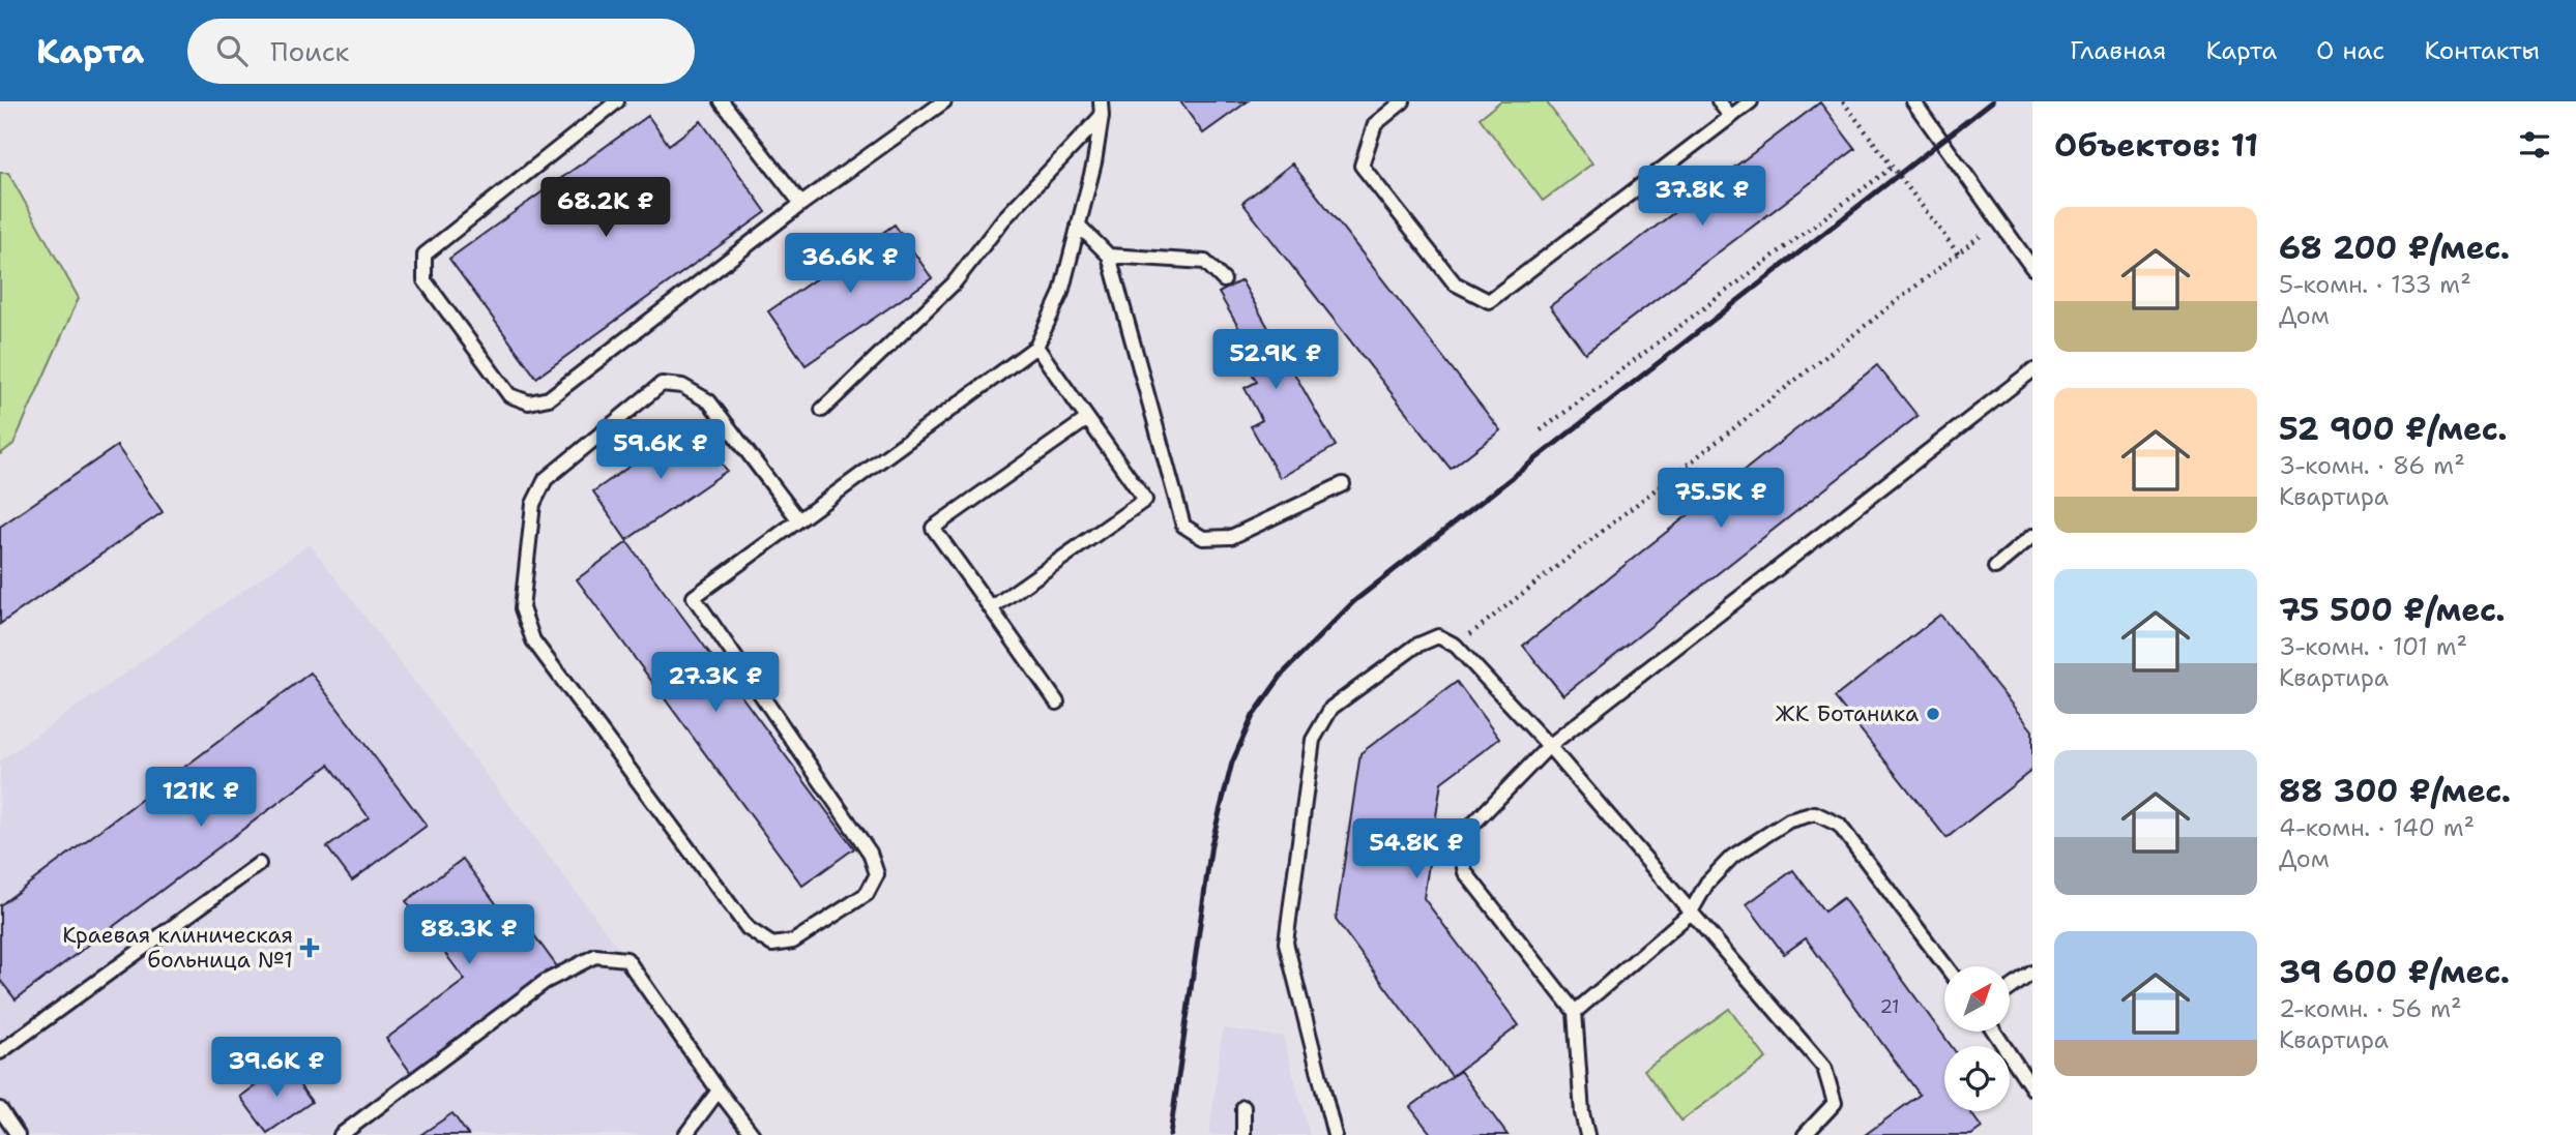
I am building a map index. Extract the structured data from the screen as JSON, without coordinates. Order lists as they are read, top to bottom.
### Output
{
  "places": {
    "other": ["ЖК Ботаника"],
    "health": ["Краевая клиническая больница №1"]
  },
  "house_numbers": ["21"],
  "north": "top right",
  "page": {
    "header": "Карта",
    "search": "Поиск",
    "nav": [
      "Главная",
      "Карта",
      "О нас",
      "Контакты"
    ],
    "heading": "Объектов: 11",
    "price": [
      "37.8K ₽",
      "68.2K ₽",
      "36.6K ₽",
      "52.9K ₽",
      "59.6K ₽",
      "75.5K ₽",
      "27.3K ₽",
      "121K ₽",
      "54.8K ₽",
      "88.3K ₽",
      "39.6K ₽"
    ],
    "list": [
      {
        "name": "68 200 ₽/мес.",
        "note": "5-комн. · 133 m² · Дом"
      },
      {
        "name": "52 900 ₽/мес.",
        "note": "3-комн. · 86 m² · Квартира"
      },
      {
        "name": "75 500 ₽/мес.",
        "note": "3-комн. · 101 m² · Квартира"
      },
      {
        "name": "88 300 ₽/мес.",
        "note": "4-комн. · 140 m² · Дом"
      },
      {
        "name": "39 600 ₽/мес.",
        "note": "2-комн. · 56 m² · Квартира"
      }
    ]
  }
}
